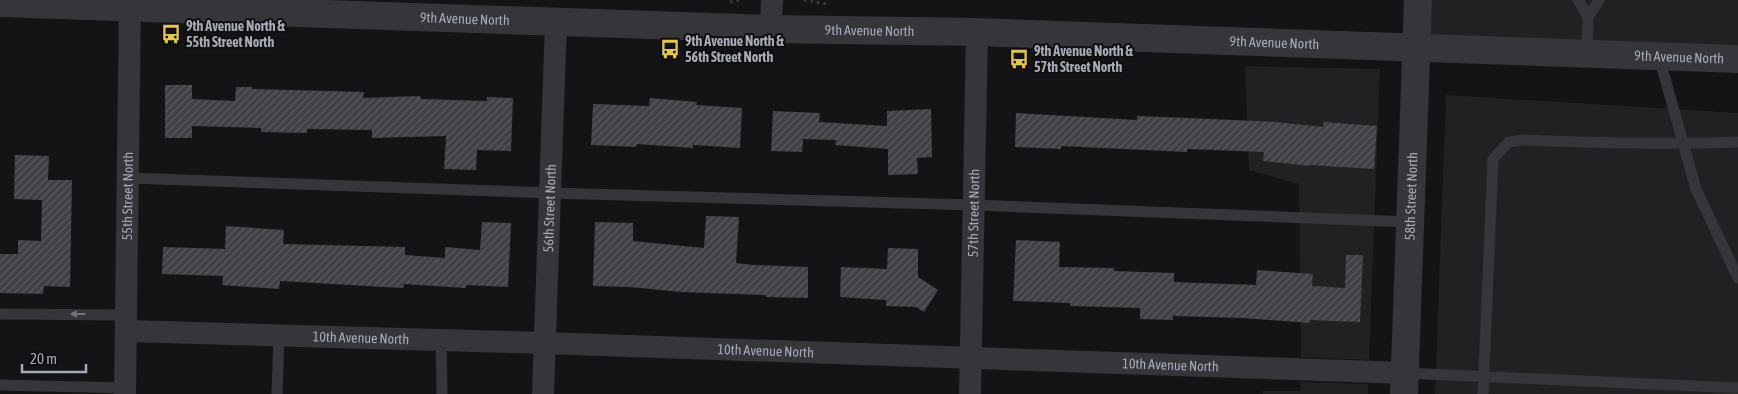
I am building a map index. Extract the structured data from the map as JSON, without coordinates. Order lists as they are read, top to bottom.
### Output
{
  "streets": {
    "street": [
      "9th Avenue North",
      "55th Street North",
      "58th Street North",
      "56th Street North",
      "57th Street North",
      "10th Avenue North"
    ]
  },
  "crossings": [
    ["9th Avenue North", "55th Street North"],
    ["9th Avenue North", "58th Street North"],
    ["9th Avenue North", "56th Street North"],
    ["9th Avenue North", "57th Street North"],
    ["55th Street North", "10th Avenue North"],
    ["58th Street North", "10th Avenue North"],
    ["56th Street North", "10th Avenue North"],
    ["57th Street North", "10th Avenue North"]
  ],
  "places": {
    "bus stop": ["9th Avenue North & 55th Street North", "9th Avenue North & 56th Street North", "9th Avenue North & 57th Street North"]
  },
  "scale_bar": "20 m"
}
